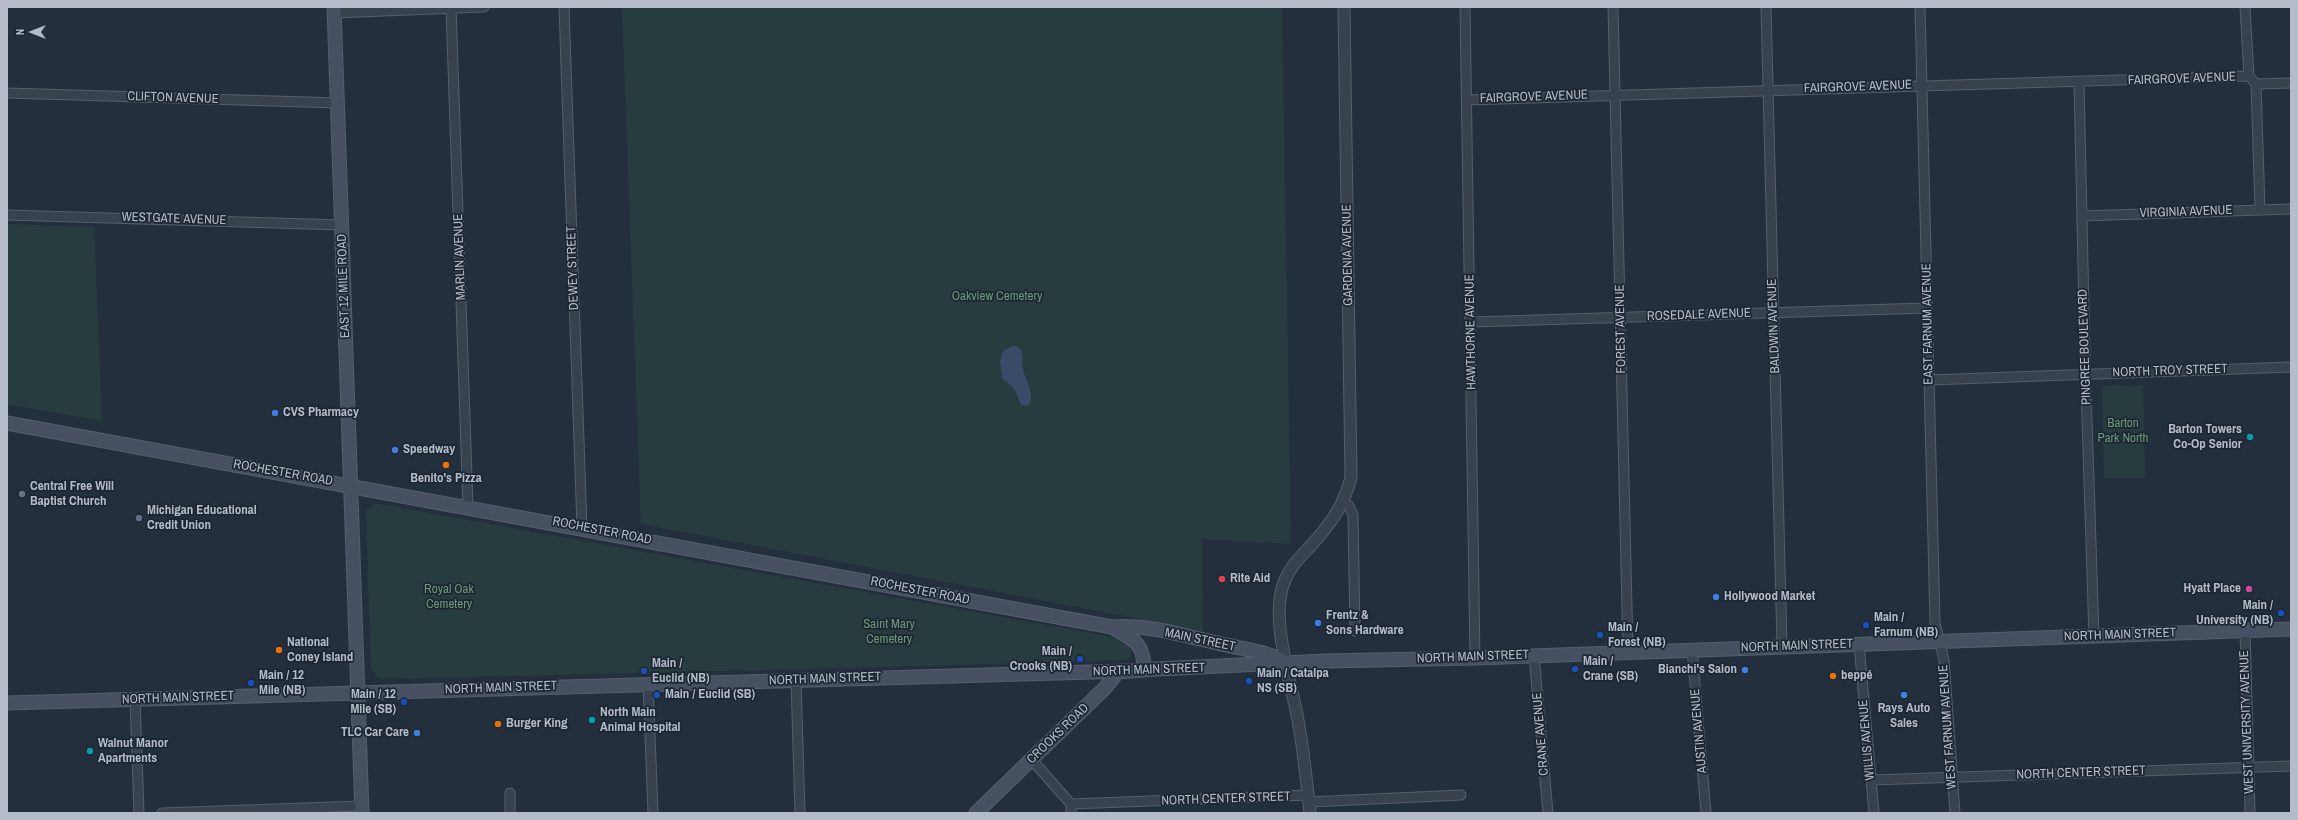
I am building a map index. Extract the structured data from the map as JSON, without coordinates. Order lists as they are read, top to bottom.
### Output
{
  "streets": {
    "main road": [
      "EAST 12 MILE ROAD",
      "ROCHESTER ROAD",
      "NORTH MAIN STREET",
      "MAIN STREET",
      "CROOKS ROAD"
    ],
    "street": [
      "FAIRGROVE AVENUE",
      "CLIFTON AVENUE",
      "VIRGINIA AVENUE",
      "WESTGATE AVENUE",
      "GARDENIA AVENUE",
      "MARLIN AVENUE",
      "DEWEY STREET",
      "ROSEDALE AVENUE",
      "EAST FARNUM AVENUE",
      "BALDWIN AVENUE",
      "FOREST AVENUE",
      "HAWTHORNE AVENUE",
      "PINGREE BOULEVARD",
      "NORTH TROY STREET",
      "WEST UNIVERSITY AVENUE",
      "WEST FARNUM AVENUE",
      "AUSTIN AVENUE",
      "CRANE AVENUE",
      "WILLIS AVENUE",
      "NORTH CENTER STREET"
    ]
  },
  "crossings": [
    ["FAIRGROVE AVENUE", "EAST FARNUM AVENUE"],
    ["FAIRGROVE AVENUE", "BALDWIN AVENUE"],
    ["FAIRGROVE AVENUE", "FOREST AVENUE"],
    ["FAIRGROVE AVENUE", "HAWTHORNE AVENUE"],
    ["FAIRGROVE AVENUE", "PINGREE BOULEVARD"],
    ["CLIFTON AVENUE", "EAST 12 MILE ROAD"],
    ["VIRGINIA AVENUE", "PINGREE BOULEVARD"],
    ["WESTGATE AVENUE", "EAST 12 MILE ROAD"],
    ["GARDENIA AVENUE", "NORTH MAIN STREET"],
    ["GARDENIA AVENUE", "MAIN STREET"],
    ["GARDENIA AVENUE", "NORTH CENTER STREET"],
    ["MARLIN AVENUE", "ROCHESTER ROAD"],
    ["DEWEY STREET", "ROCHESTER ROAD"],
    ["EAST 12 MILE ROAD", "ROCHESTER ROAD"],
    ["EAST 12 MILE ROAD", "NORTH MAIN STREET"],
    ["ROSEDALE AVENUE", "EAST FARNUM AVENUE"],
    ["ROSEDALE AVENUE", "BALDWIN AVENUE"],
    ["ROSEDALE AVENUE", "FOREST AVENUE"],
    ["ROSEDALE AVENUE", "HAWTHORNE AVENUE"],
    ["EAST FARNUM AVENUE", "NORTH TROY STREET"],
    ["EAST FARNUM AVENUE", "NORTH MAIN STREET"],
    ["EAST FARNUM AVENUE", "WEST FARNUM AVENUE"],
    ["BALDWIN AVENUE", "NORTH MAIN STREET"],
    ["FOREST AVENUE", "NORTH MAIN STREET"],
    ["HAWTHORNE AVENUE", "NORTH MAIN STREET"],
    ["PINGREE BOULEVARD", "NORTH TROY STREET"],
    ["PINGREE BOULEVARD", "NORTH MAIN STREET"],
    ["ROCHESTER ROAD", "NORTH MAIN STREET"],
    ["ROCHESTER ROAD", "MAIN STREET"],
    ["NORTH MAIN STREET", "MAIN STREET"],
    ["NORTH MAIN STREET", "WEST UNIVERSITY AVENUE"],
    ["NORTH MAIN STREET", "WEST FARNUM AVENUE"],
    ["NORTH MAIN STREET", "AUSTIN AVENUE"],
    ["NORTH MAIN STREET", "CROOKS ROAD"],
    ["NORTH MAIN STREET", "CRANE AVENUE"],
    ["NORTH MAIN STREET", "WILLIS AVENUE"],
    ["WEST UNIVERSITY AVENUE", "NORTH CENTER STREET"],
    ["WEST FARNUM AVENUE", "NORTH CENTER STREET"],
    ["WILLIS AVENUE", "NORTH CENTER STREET"]
  ],
  "parks": [
    "Oakview Cemetery",
    "Barton Park North",
    "Royal Oak Cemetery",
    "Saint Mary Cemetery"
  ],
  "places": [
    "CVS Pharmacy",
    "Barton Towers Co-Op Senior",
    "Speedway",
    "Benito's Pizza",
    "Central Free Will Baptist Church",
    "Michigan Educational Credit Union",
    "Rite Aid",
    "Hyatt Place",
    "Hollywood Market",
    "Main / University (NB)",
    "Frentz & Sons Hardware",
    "Main / Farnum (NB)",
    "Main / Forest (NB)",
    "National Coney Island",
    "Main / Crooks (NB)",
    "Main / Crane (SB)",
    "Bianchi's Salon",
    "Main / Euclid (NB)",
    "beppé",
    "Main / Catalpa NS (SB)",
    "Main / 12 Mile (NB)",
    "Main / Euclid (SB)",
    "Rays Auto Sales",
    "Main / 12 Mile (SB)",
    "North Main Animal Hospital",
    "Burger King",
    "TLC Car Care",
    "Walnut Manor Apartments"
  ],
  "north": "left"
}
